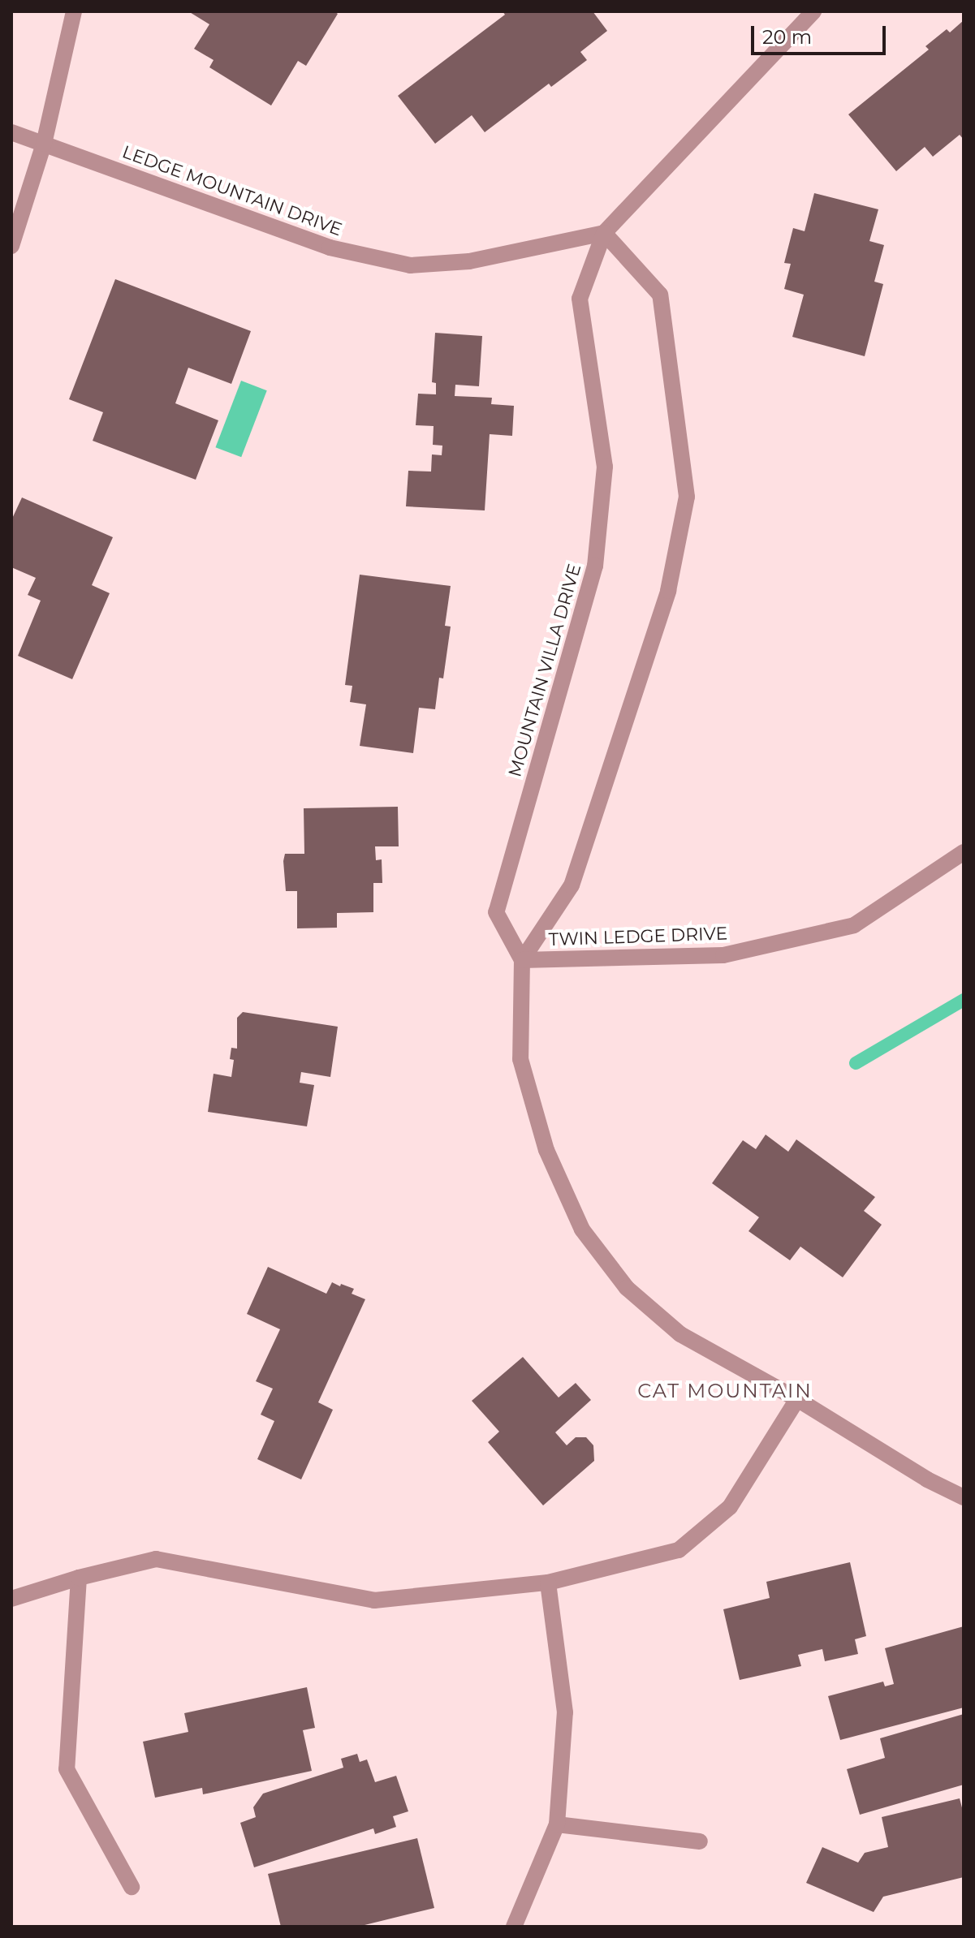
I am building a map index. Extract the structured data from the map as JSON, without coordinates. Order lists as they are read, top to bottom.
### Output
{
  "streets": {
    "street": ["LEDGE MOUNTAIN DRIVE", "MOUNTAIN VILLA DRIVE", "TWIN LEDGE DRIVE"]
  },
  "crossings": [
    ["LEDGE MOUNTAIN DRIVE", "MOUNTAIN VILLA DRIVE"],
    ["MOUNTAIN VILLA DRIVE", "TWIN LEDGE DRIVE"]
  ],
  "districts": ["CAT MOUNTAIN"],
  "scale_bar": "20 m"
}
